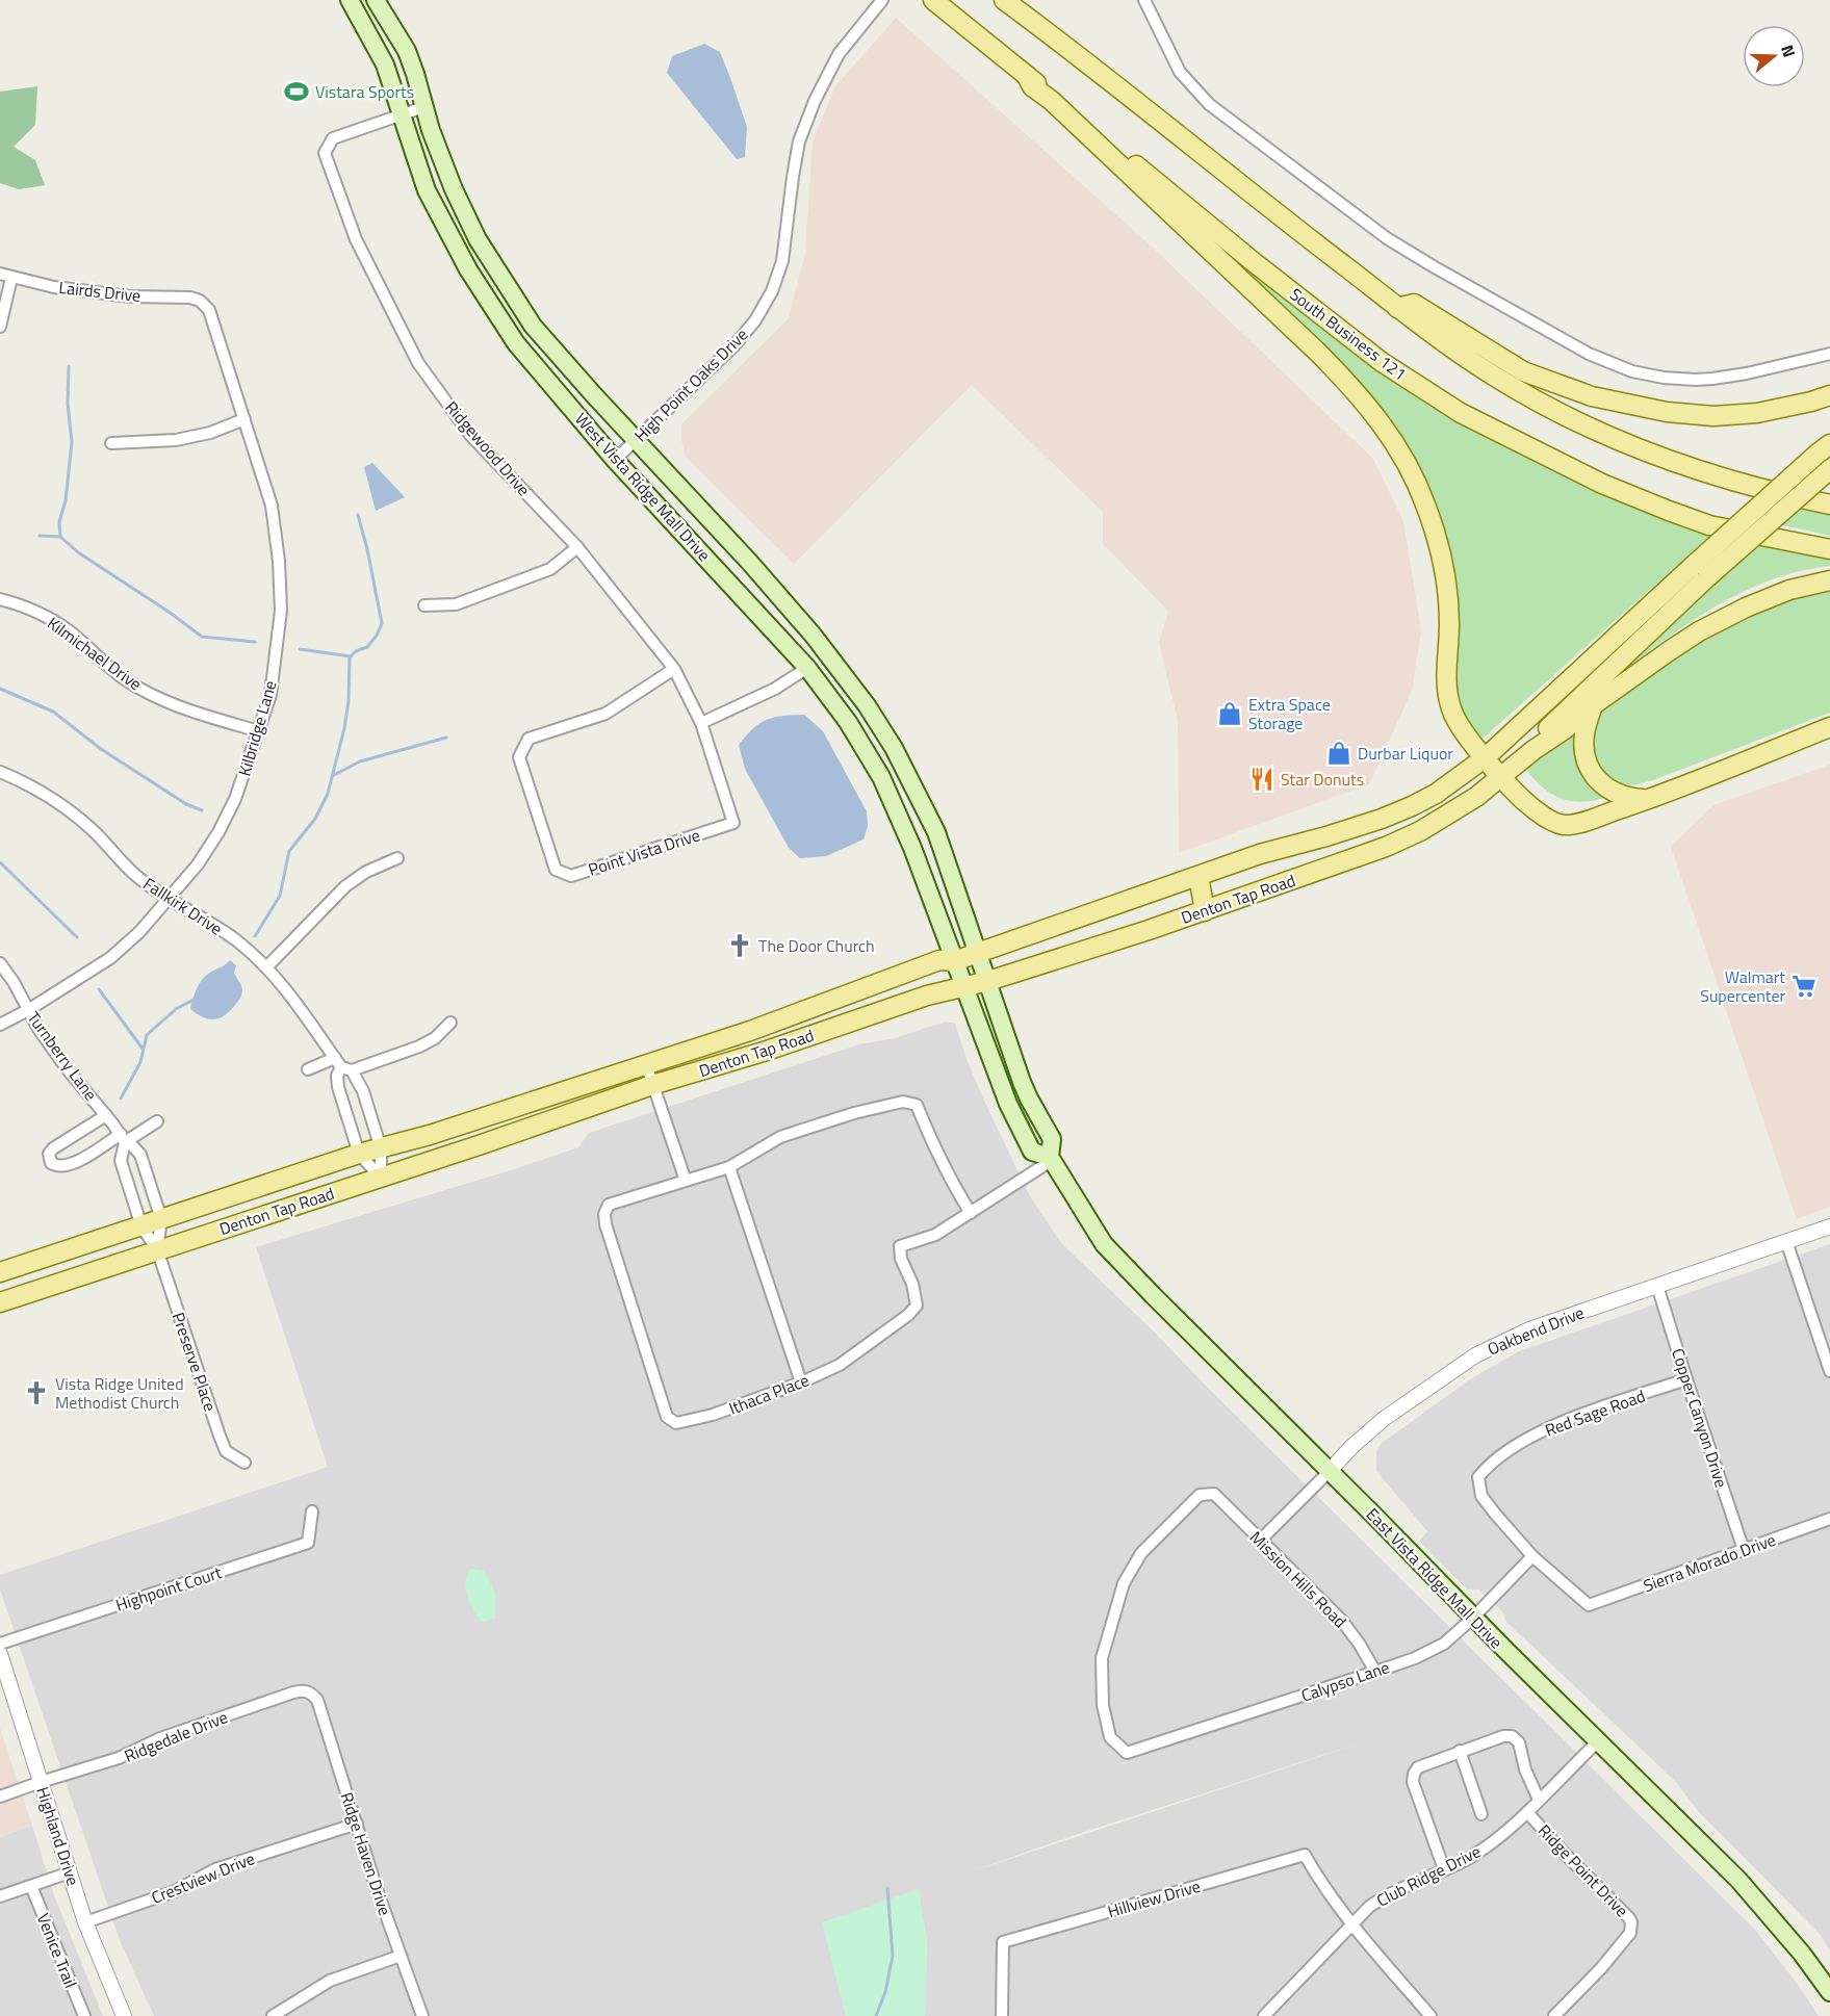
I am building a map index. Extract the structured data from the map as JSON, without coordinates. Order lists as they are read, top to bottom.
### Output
{
  "streets": {
    "main road": [
      "South Business 121",
      "West Vista Ridge Mall Drive",
      "Denton Tap Road",
      "East Vista Ridge Mall Drive"
    ],
    "street": [
      "Lairds Drive",
      "High Point Oaks Drive",
      "Ridgewood Drive",
      "Kilmichael Drive",
      "Kilbridge Lane",
      "Point Vista Drive",
      "Fallkirk Drive",
      "Turnberry Lane",
      "Oakbend Drive",
      "Preserve Place",
      "Ithaca Place",
      "Red Sage Road",
      "Copper Canyon Drive",
      "Sierra Morado Drive",
      "Mission Hills Road",
      "Highpoint Court",
      "Calypso Lane",
      "Ridgedale Drive",
      "Highland Drive",
      "Ridge Haven Drive",
      "Ridge Point Drive",
      "Club Ridge Drive",
      "Crestview Drive",
      "Hillview Drive",
      "Venice Trail"
    ]
  },
  "crossings": [
    ["Lairds Drive", "Kilbridge Lane"],
    ["High Point Oaks Drive", "West Vista Ridge Mall Drive"],
    ["Ridgewood Drive", "West Vista Ridge Mall Drive"],
    ["Ridgewood Drive", "Point Vista Drive"],
    ["West Vista Ridge Mall Drive", "Denton Tap Road"],
    ["West Vista Ridge Mall Drive", "East Vista Ridge Mall Drive"],
    ["Kilmichael Drive", "Kilbridge Lane"],
    ["Kilbridge Lane", "Fallkirk Drive"],
    ["Kilbridge Lane", "Turnberry Lane"],
    ["Denton Tap Road", "Fallkirk Drive"],
    ["Denton Tap Road", "Turnberry Lane"],
    ["Denton Tap Road", "Preserve Place"],
    ["Denton Tap Road", "East Vista Ridge Mall Drive"],
    ["Turnberry Lane", "Preserve Place"],
    ["Oakbend Drive", "Copper Canyon Drive"],
    ["Oakbend Drive", "East Vista Ridge Mall Drive"],
    ["Oakbend Drive", "Mission Hills Road"],
    ["Ithaca Place", "East Vista Ridge Mall Drive"],
    ["Red Sage Road", "Copper Canyon Drive"],
    ["Red Sage Road", "Sierra Morado Drive"],
    ["Red Sage Road", "Calypso Lane"],
    ["Copper Canyon Drive", "Sierra Morado Drive"],
    ["Sierra Morado Drive", "Calypso Lane"],
    ["East Vista Ridge Mall Drive", "Calypso Lane"],
    ["East Vista Ridge Mall Drive", "Club Ridge Drive"],
    ["Mission Hills Road", "Calypso Lane"],
    ["Ridgedale Drive", "Highland Drive"],
    ["Ridgedale Drive", "Ridge Haven Drive"],
    ["Highland Drive", "Crestview Drive"],
    ["Ridge Haven Drive", "Crestview Drive"],
    ["Ridge Point Drive", "Club Ridge Drive"],
    ["Club Ridge Drive", "Hillview Drive"]
  ],
  "places": {
    "sports": ["Vistara Sports"],
    "shop": ["Extra Space Storage", "Durbar Liquor"],
    "restaurant": ["Star Donuts"],
    "church": ["The Door Church", "Vista Ridge United Methodist Church"],
    "supermarket": ["Walmart Supercenter"]
  },
  "north": "right"
}
